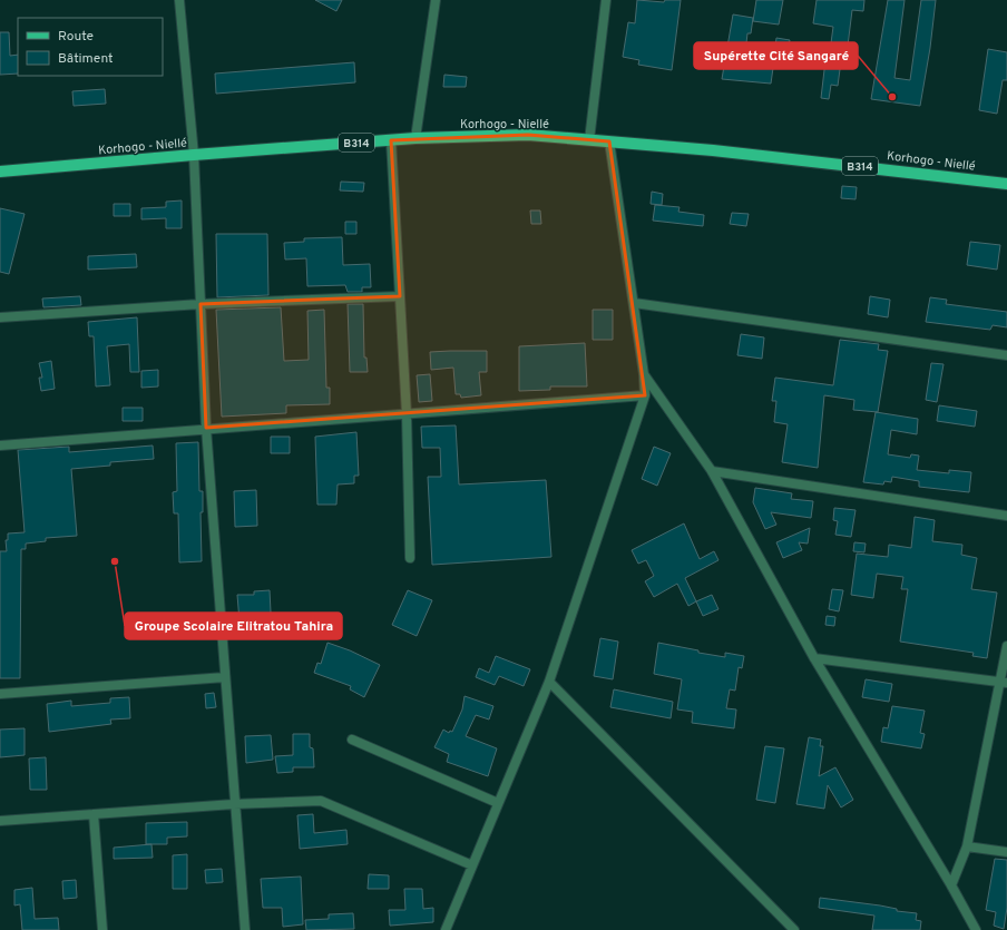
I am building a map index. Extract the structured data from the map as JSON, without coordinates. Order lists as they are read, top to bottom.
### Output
{
  "streets": {
    "main road": ["Korhogo - Niellé", "B314"]
  },
  "places": ["Supérette Cité Sangaré", "Groupe Scolaire Elitratou Tahira"],
  "legend": ["Route", "Bâtiment"]
}
